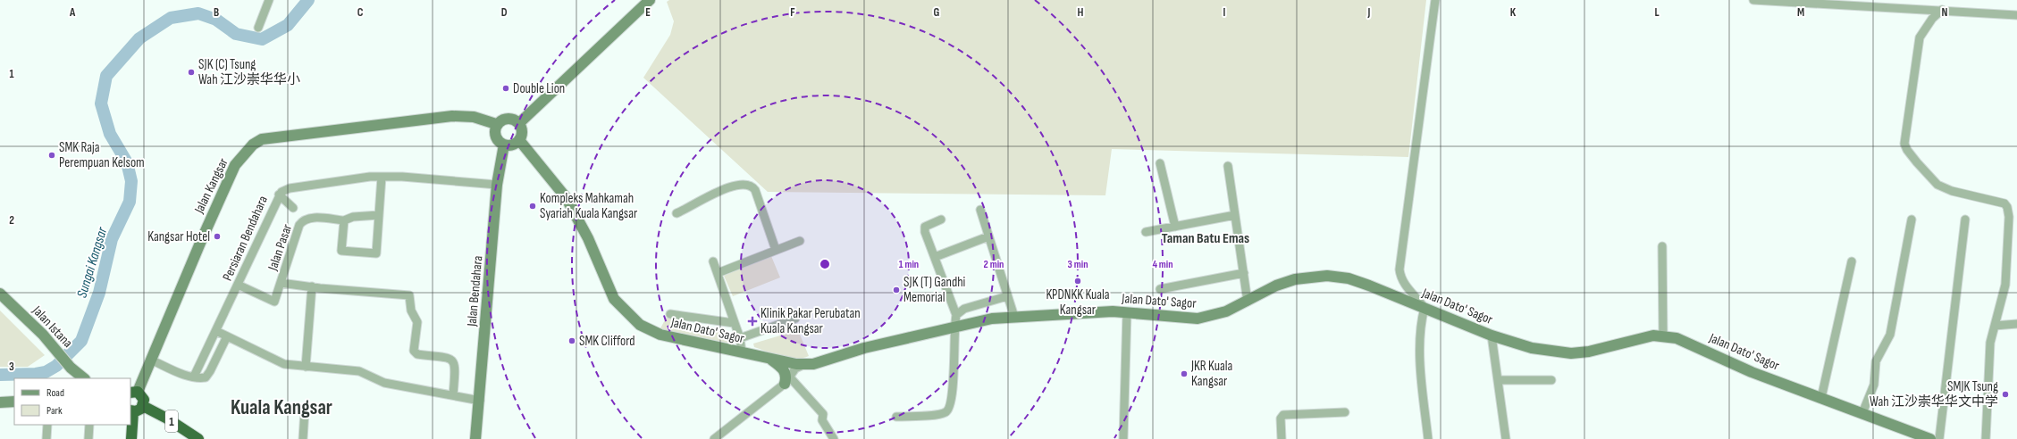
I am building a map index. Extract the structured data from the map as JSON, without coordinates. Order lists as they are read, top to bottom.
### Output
{
  "streets": {
    "highway": ["1"],
    "main road": [
      "Jalan Kangsar",
      "Jalan Bendahara",
      "Jalan Dato' Sagor",
      "Jalan Istana"
    ],
    "street": ["Persiaran Bendahara", "Jalan Pasar"]
  },
  "crossings": [
    ["Jalan Kangsar", "Jalan Bendahara"],
    ["Jalan Kangsar", "Jalan Dato' Sagor"],
    ["Persiaran Bendahara", "Jalan Bendahara"],
    ["Jalan Bendahara", "Jalan Dato' Sagor"]
  ],
  "districts": ["Taman Batu Emas", "Kuala Kangsar"],
  "water": ["Sungai Kangsar"],
  "places": {
    "other": [
      "SJK (C) Tsung Wah 江沙崇华华小",
      "Double Lion",
      "SMK Raja Perempuan Kelsom",
      "Kompleks Mahkamah Syariah Kuala Kangsar",
      "Kangsar Hotel",
      "KPDNKK Kuala Kangsar",
      "SJK (T) Gandhi Memorial",
      "SMK Clifford",
      "JKR Kuala Kangsar",
      "SMJK Tsung Wah 江沙崇华华文中学"
    ],
    "health": ["Klinik Pakar Perubatan Kuala Kangsar"]
  },
  "legend": ["Road", "Park"],
  "grid": {
    "columns": [
      "A",
      "B",
      "C",
      "D",
      "E",
      "F",
      "G",
      "H",
      "I",
      "J",
      "K",
      "L",
      "M",
      "N"
    ],
    "rows": ["1", "2", "3"]
  },
  "rings": [
    "1 min",
    "2 min",
    "3 min",
    "4 min"
  ]
}
